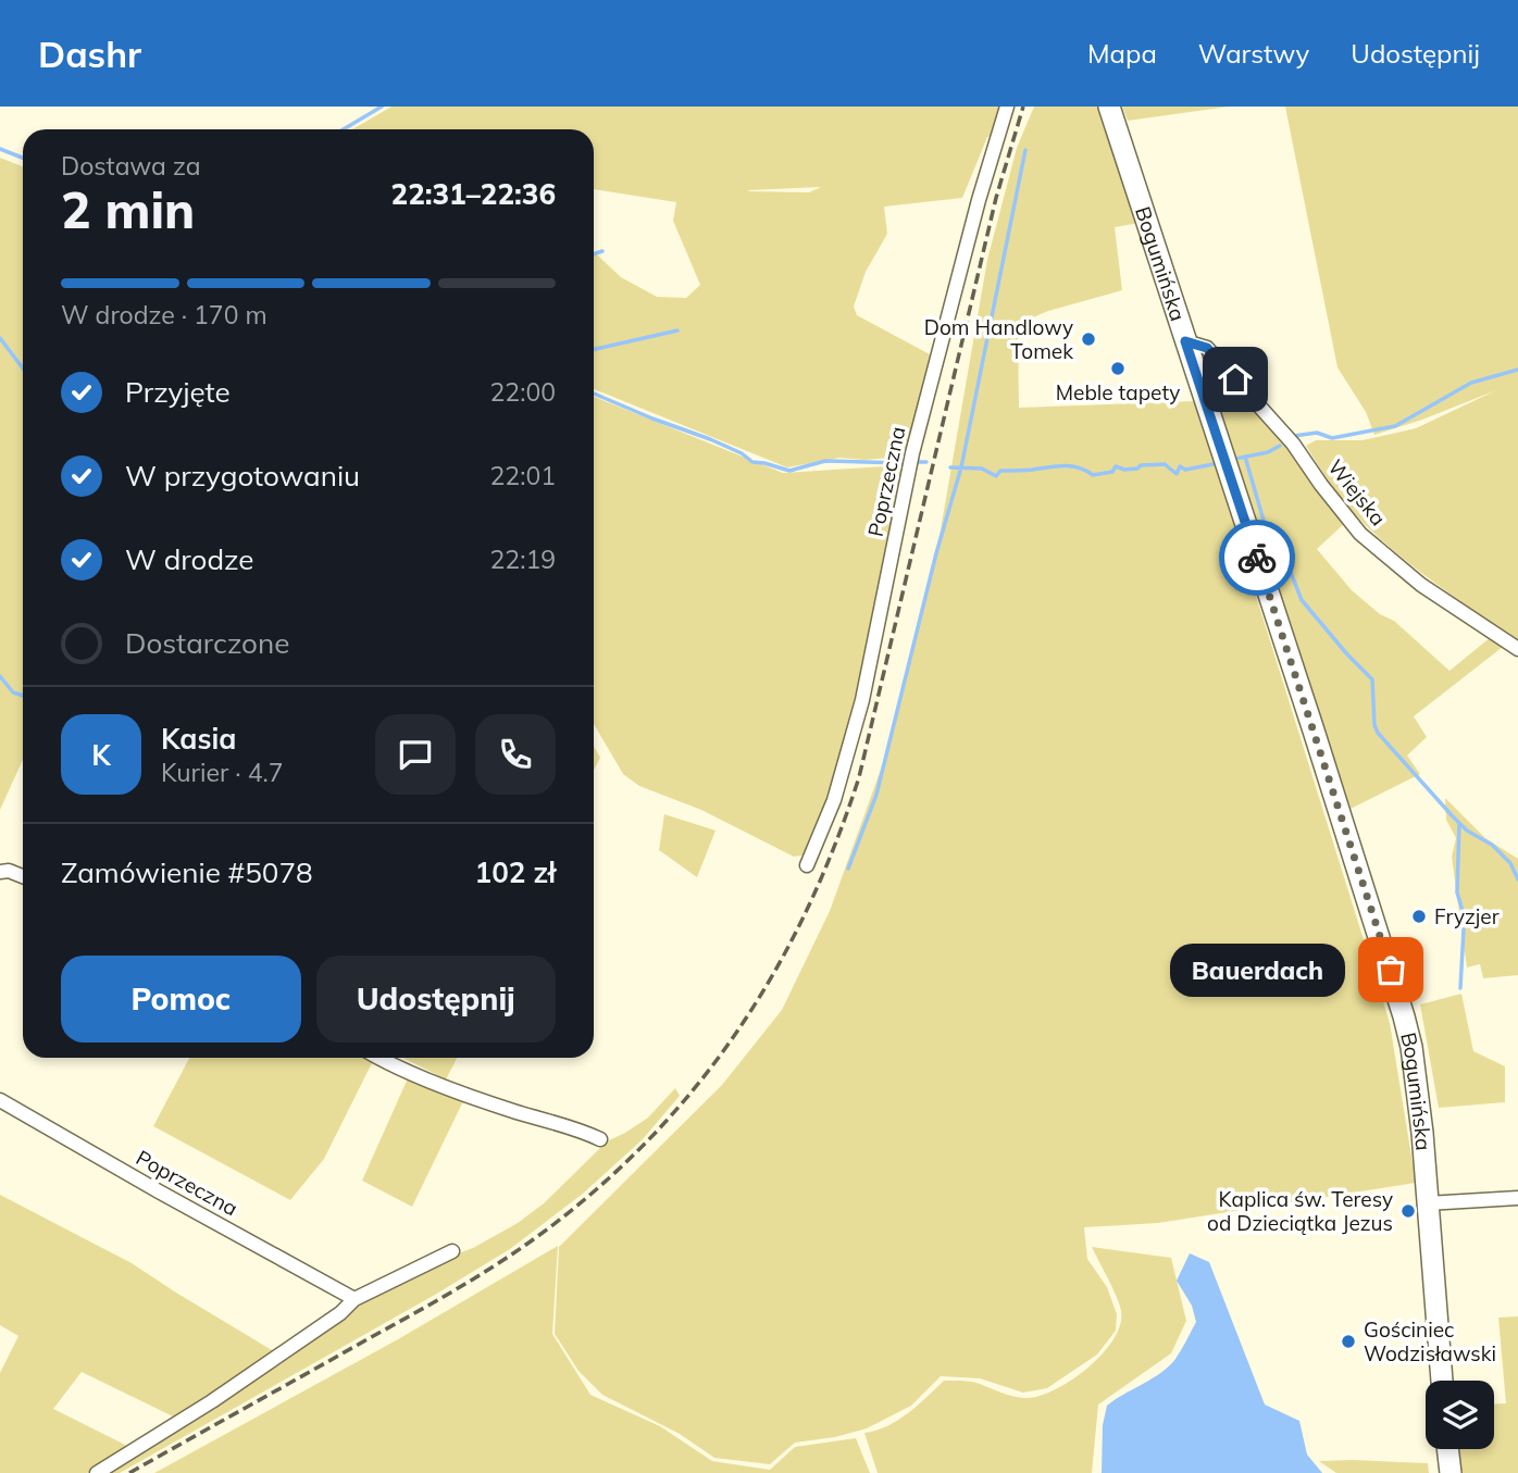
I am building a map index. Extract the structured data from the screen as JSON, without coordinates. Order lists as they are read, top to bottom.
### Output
{
  "streets": {
    "main road": ["Bogumińska"],
    "street": ["Poprzeczna", "Wiejska"]
  },
  "crossings": [
    ["Bogumińska", "Wiejska"]
  ],
  "places": [
    "Dom Handlowy Tomek",
    "Meble tapety",
    "Fryzjer",
    "Bauerdach",
    "Kaplica św. Teresy od Dzieciątka Jezus",
    "Gościniec Wodzisławski"
  ],
  "page": {
    "header": "Dashr",
    "nav": ["Mapa", "Warstwy", "Udostępnij"],
    "heading": ["2 min", "Dostawa za", "22:31–22:36"],
    "panel": [
      "Kasia",
      "Kurier · 4.7",
      "Zamówienie #5078",
      "102 zł"
    ],
    "bar": "W drodze · 170 m",
    "list": [
      ["Przyjęte", "22:00"],
      ["W przygotowaniu", "22:01"],
      ["W drodze", "22:19"],
      "Dostarczone"
    ],
    "round": "K",
    "buttons": ["Pomoc", "Udostępnij"],
    "bubble": "Bauerdach"
  }
}
